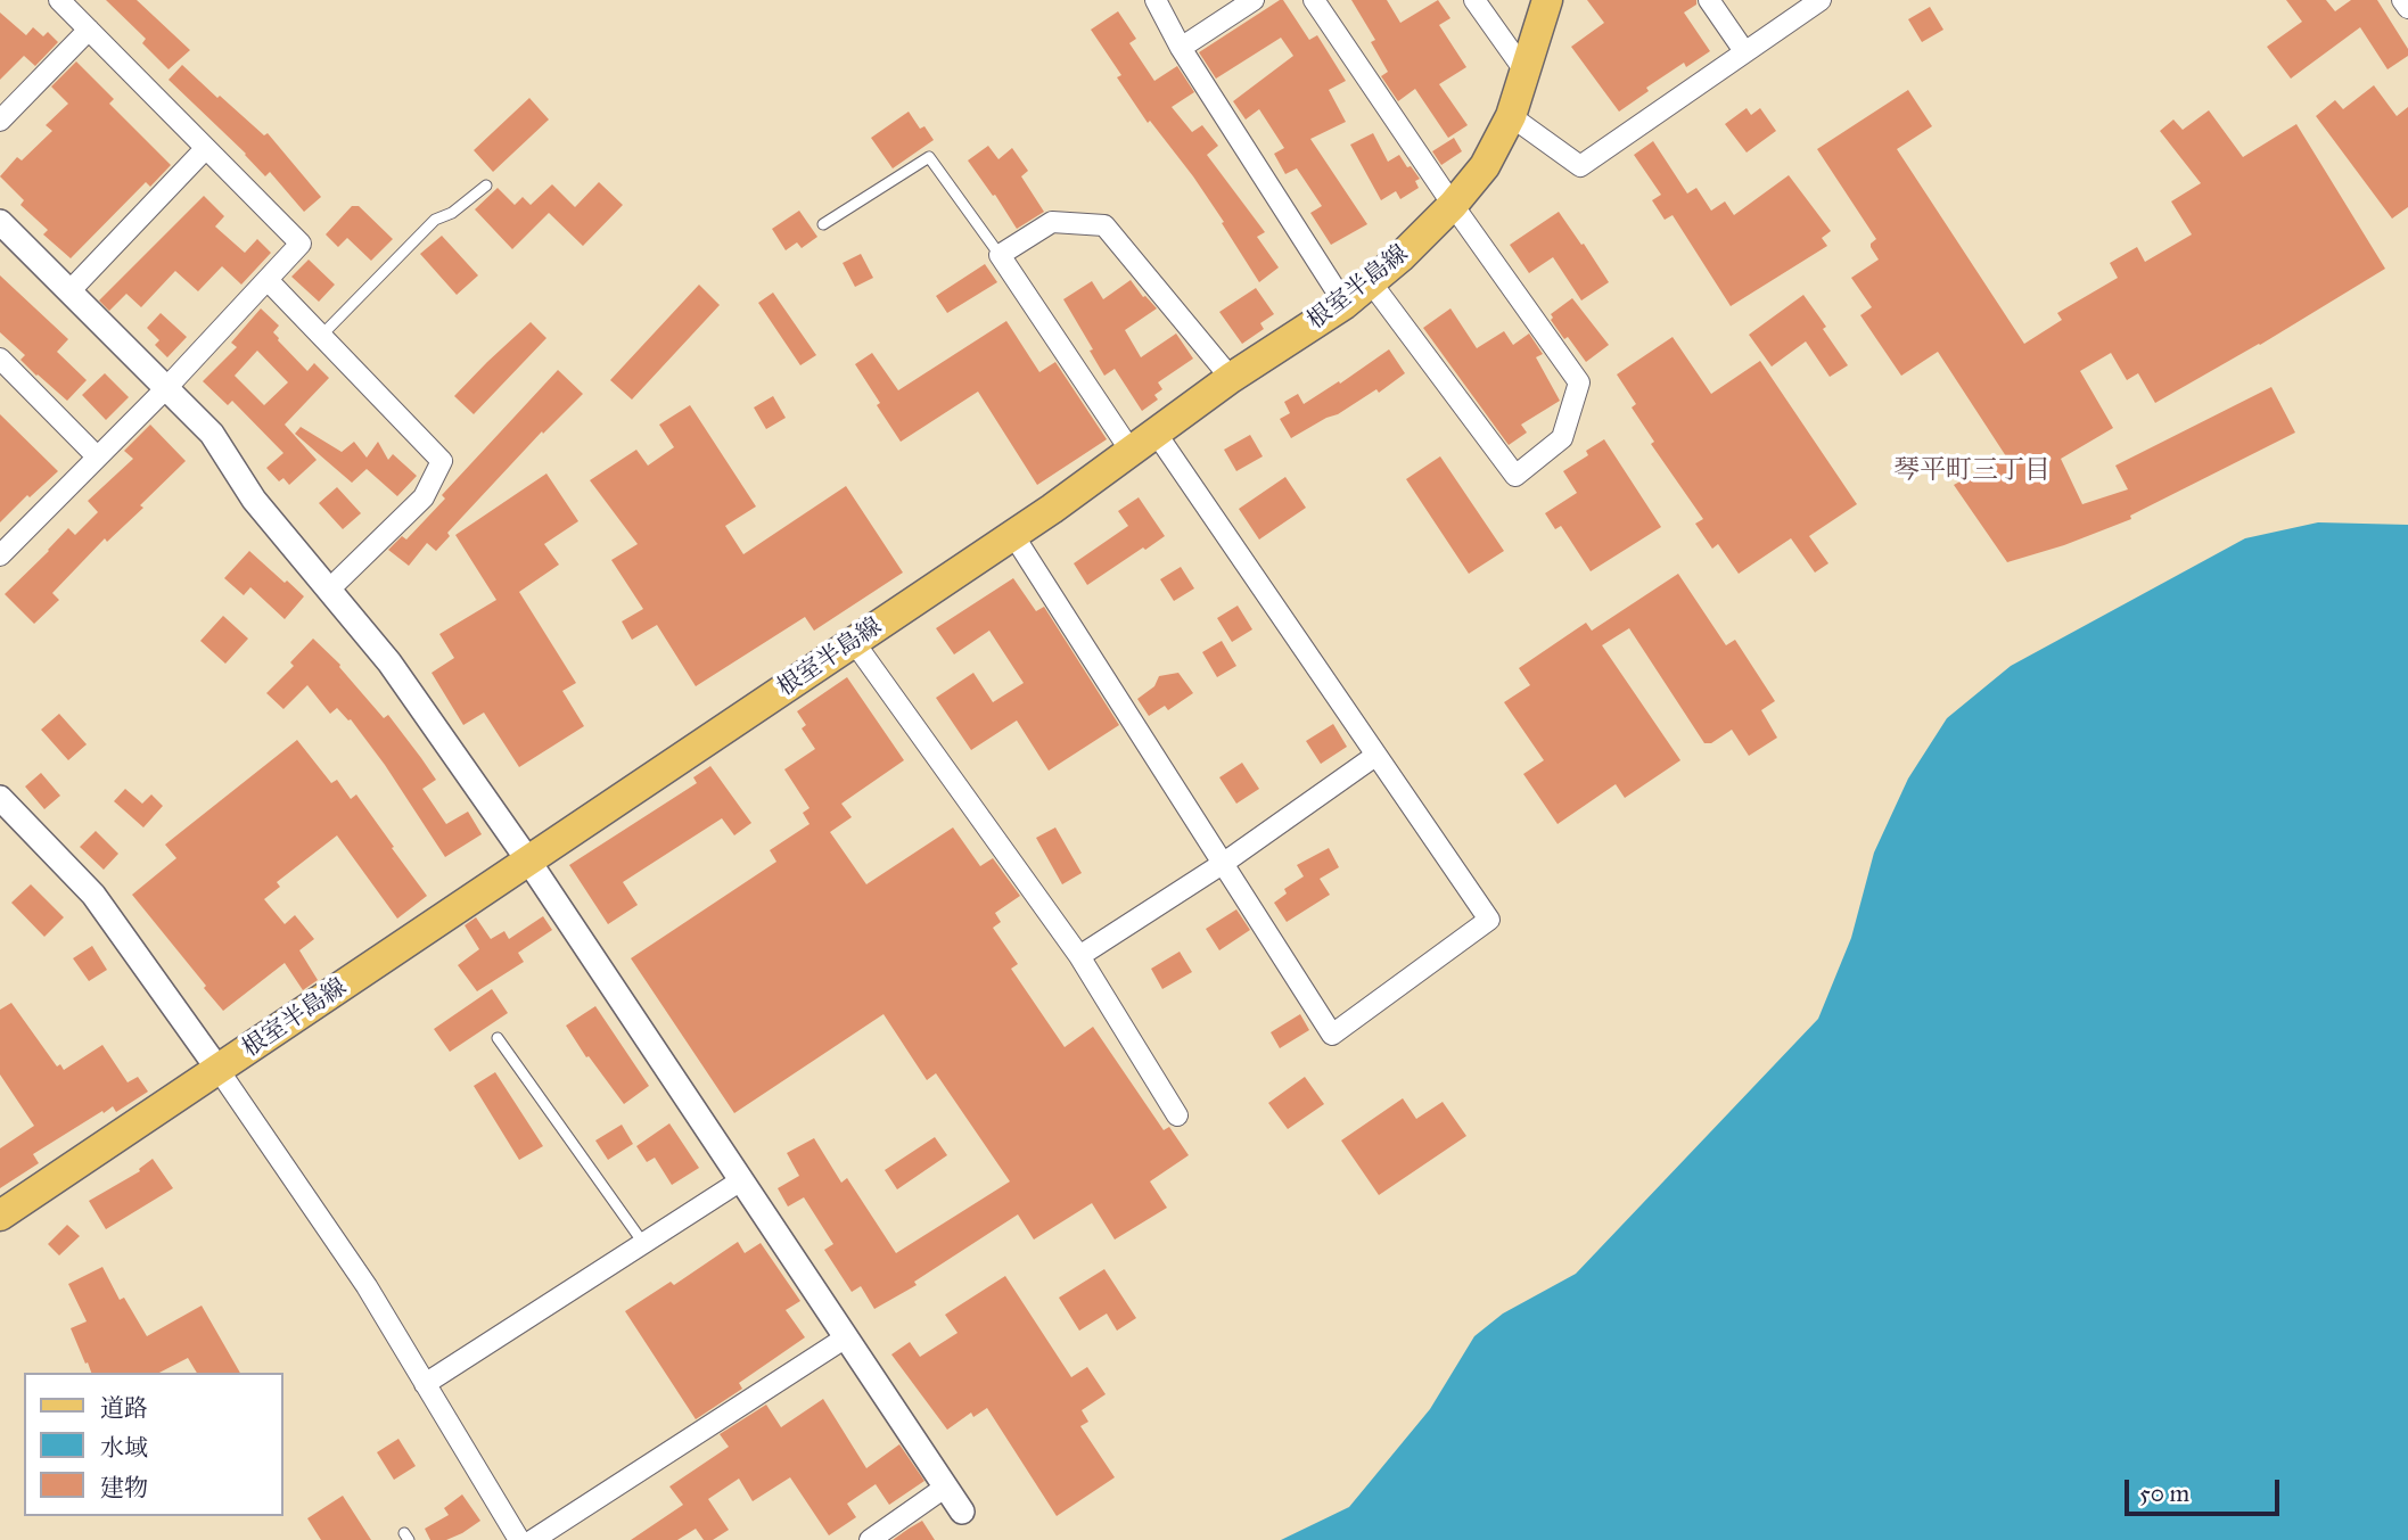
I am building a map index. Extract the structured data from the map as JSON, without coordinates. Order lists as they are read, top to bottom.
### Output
{
  "streets": {
    "main road": ["根室半島線"]
  },
  "districts": ["琴平町三丁目"],
  "legend": ["道路", "水域", "建物"],
  "scale_bar": "50 m"
}
